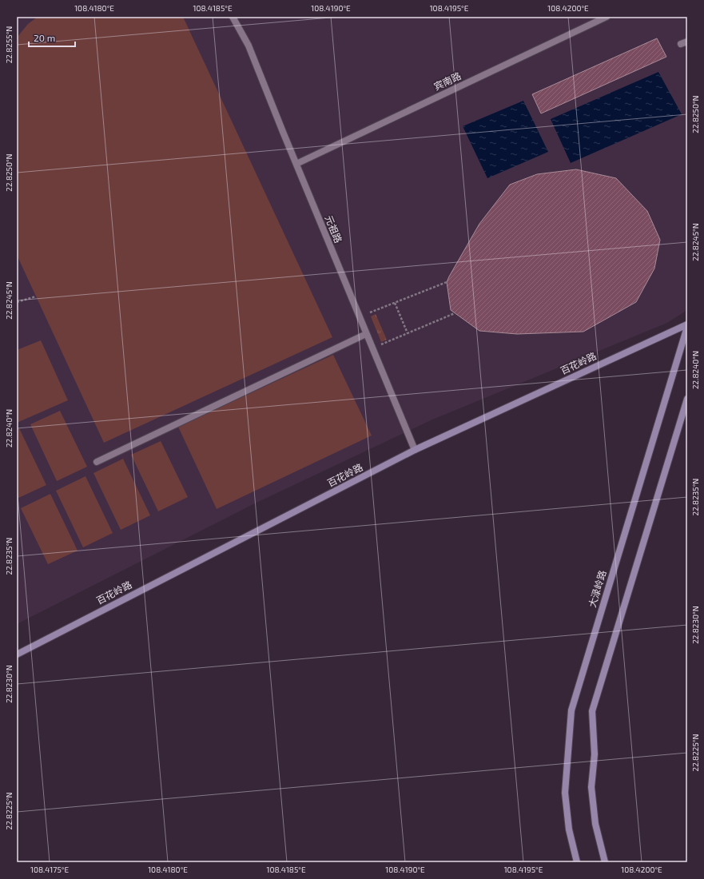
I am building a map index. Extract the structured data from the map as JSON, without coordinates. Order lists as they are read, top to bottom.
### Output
{
  "streets": {
    "street": ["百花岭路", "大渌岭路"],
    "lane": ["宾南路", "元祖路"]
  },
  "crossings": [
    ["宾南路", "元祖路"],
    ["元祖路", "百花岭路"],
    ["百花岭路", "大渌岭路"]
  ],
  "scale_bar": "20 m",
  "coordinates": [
    "108.4180°E",
    "108.4185°E",
    "108.4190°E",
    "108.4195°E",
    "108.4200°E",
    "22.8255°N",
    "22.8250°N",
    "22.8245°N",
    "22.8240°N",
    "22.8235°N",
    "22.8230°N",
    "22.8225°N",
    "108.4175°E"
  ]
}
